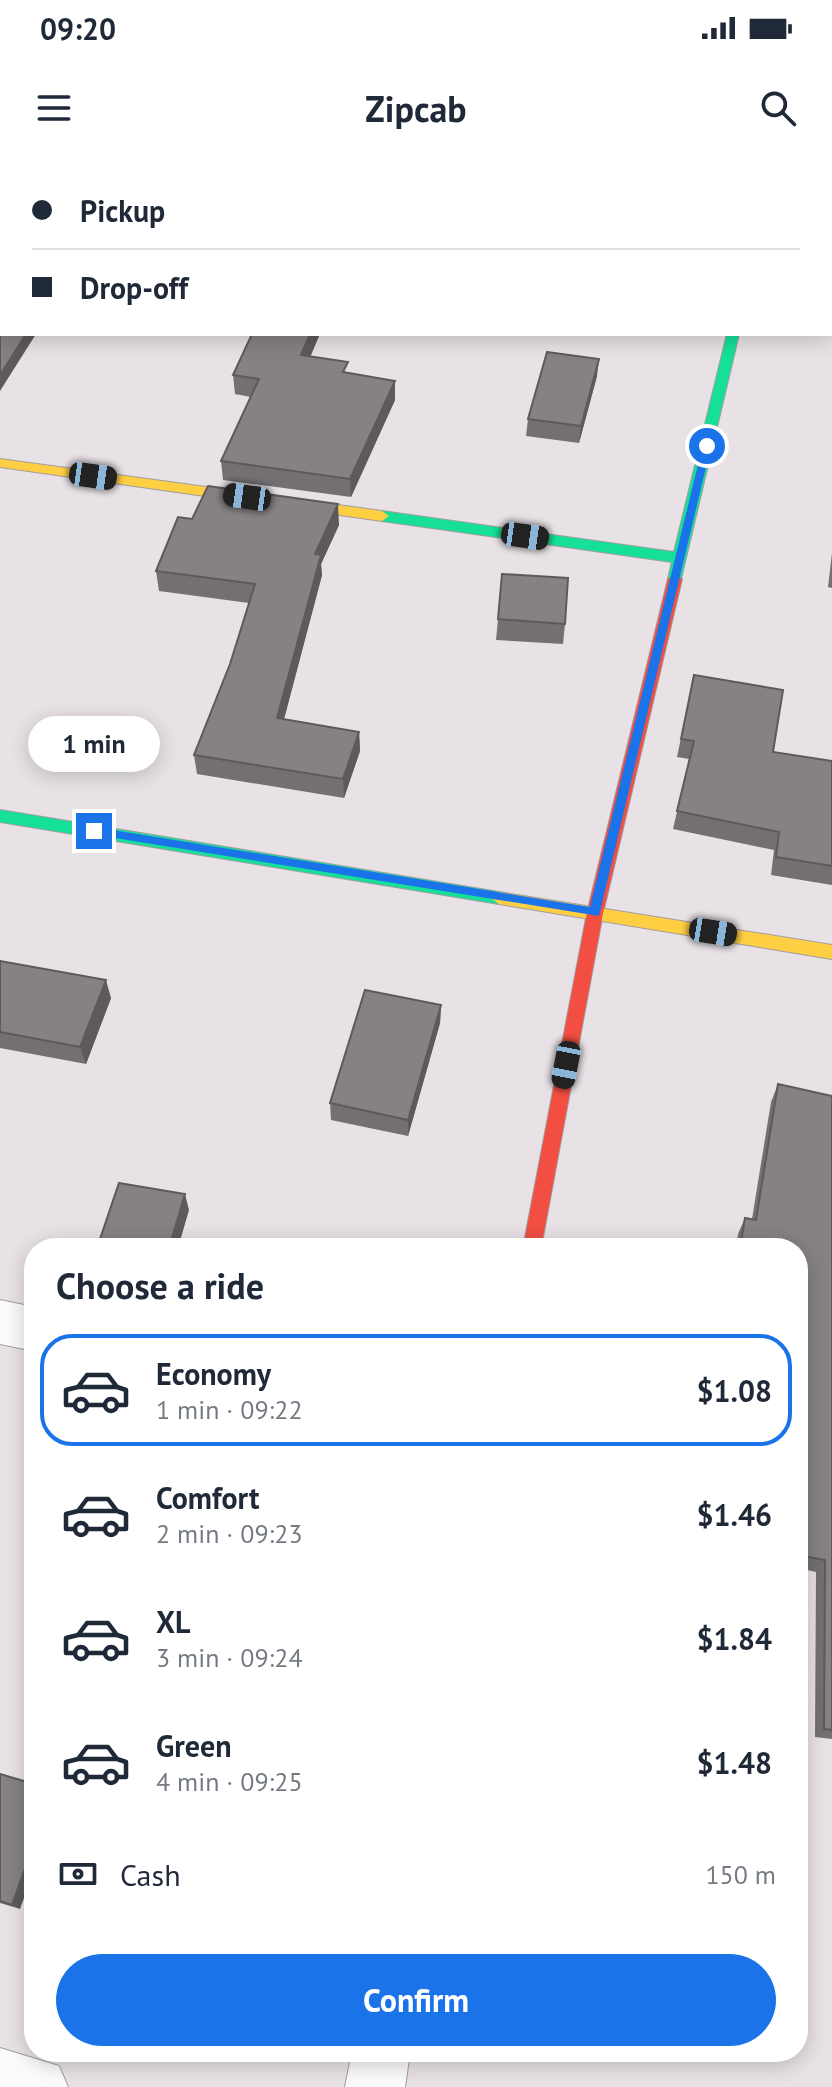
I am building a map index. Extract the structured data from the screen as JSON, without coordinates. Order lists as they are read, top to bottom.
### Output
{
  "page": {
    "status": "09:20",
    "header": "Zipcab",
    "banner": ["Pickup", "Drop-off"],
    "bubble": "1 min",
    "heading": "Choose a ride",
    "list": [
      {
        "name": "Economy",
        "note": "1 min · 09:22",
        "value": "$1.08"
      },
      {
        "name": "Comfort",
        "note": "2 min · 09:23",
        "value": "$1.46"
      },
      {
        "name": "XL",
        "note": "3 min · 09:24",
        "value": "$1.84"
      },
      {
        "name": "Green",
        "note": "4 min · 09:25",
        "value": "$1.48"
      }
    ],
    "pay": ["Cash", "150 m"],
    "buttons": "Confirm"
  }
}
